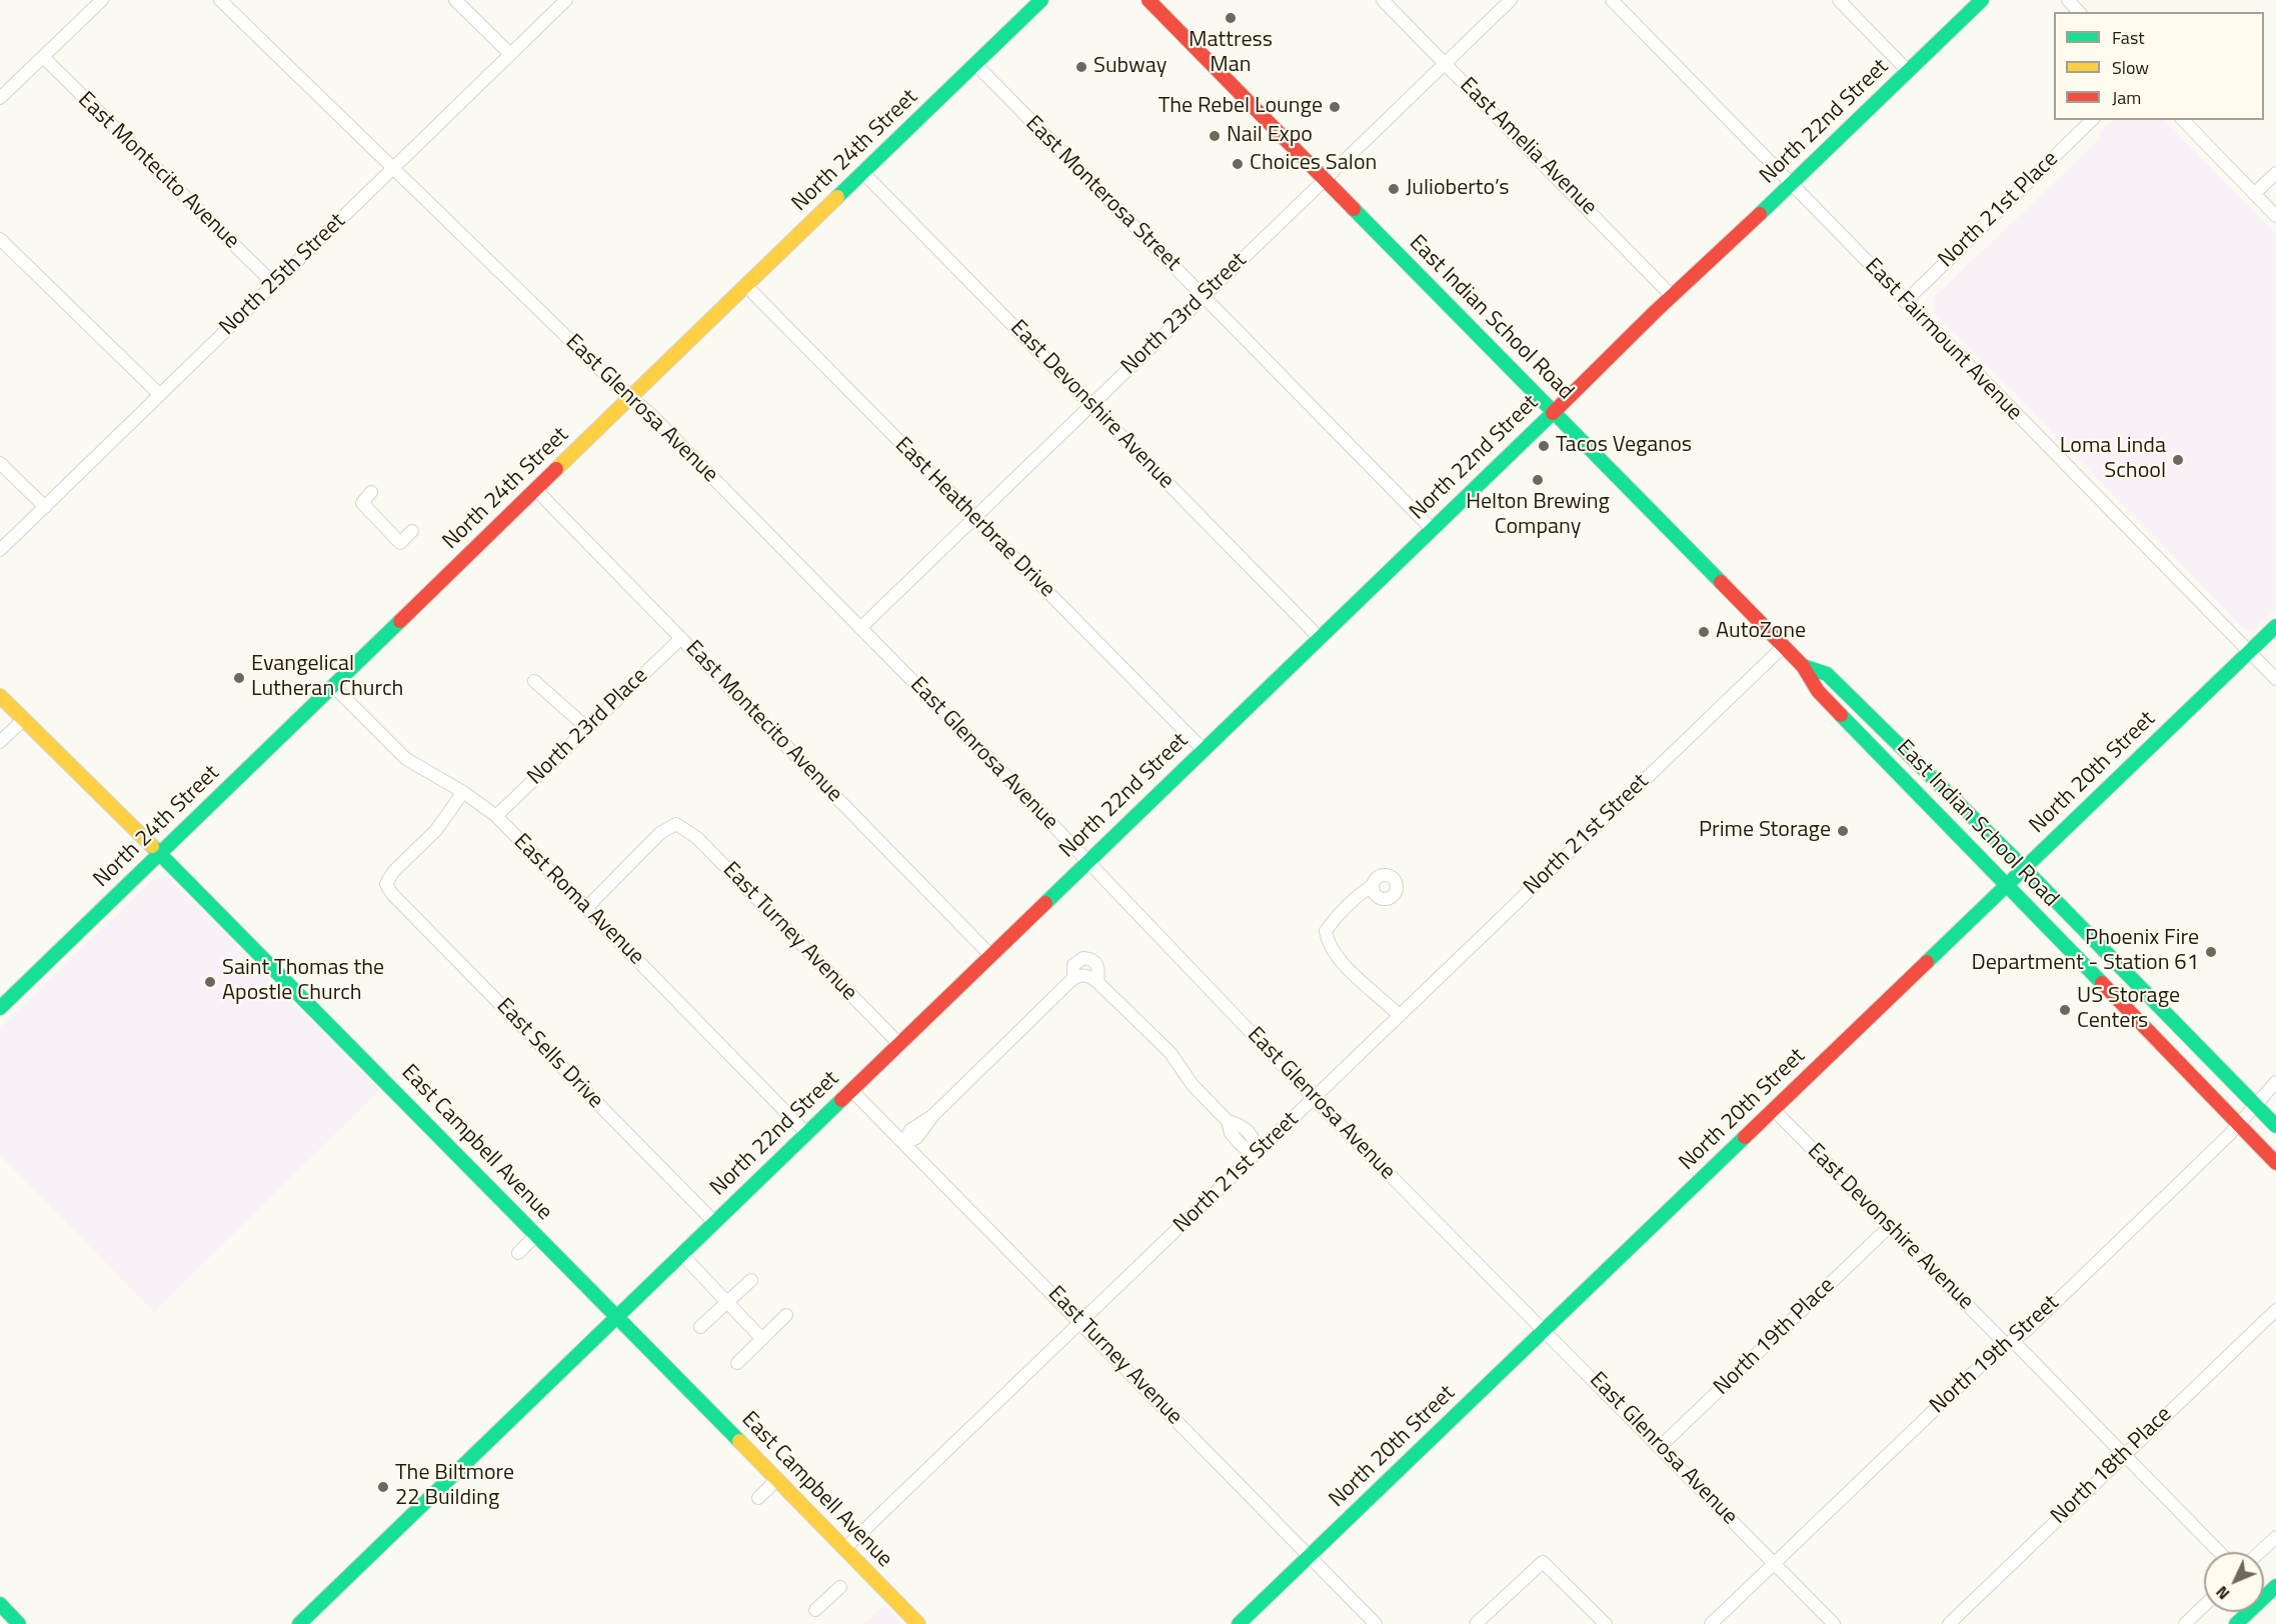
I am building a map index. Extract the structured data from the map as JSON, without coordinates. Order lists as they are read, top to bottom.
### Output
{
  "streets": {
    "main road": [
      "North 22nd Street",
      "North 24th Street",
      "East Indian School Road",
      "North 20th Street",
      "East Campbell Avenue"
    ],
    "street": [
      "East Amelia Avenue",
      "East Montecito Avenue",
      "East Monterosa Street",
      "North 21st Place",
      "North 25th Street",
      "North 23rd Street",
      "East Fairmount Avenue",
      "East Devonshire Avenue",
      "East Glenrosa Avenue",
      "East Heatherbrae Drive",
      "North 23rd Place",
      "North 21st Street",
      "East Roma Avenue",
      "East Turney Avenue",
      "East Sells Drive",
      "North 19th Place",
      "North 19th Street",
      "North 18th Place"
    ]
  },
  "crossings": [
    ["North 22nd Street", "East Amelia Avenue"],
    ["North 22nd Street", "East Montecito Avenue"],
    ["North 22nd Street", "East Monterosa Street"],
    ["North 22nd Street", "East Indian School Road"],
    ["North 22nd Street", "East Fairmount Avenue"],
    ["North 22nd Street", "East Devonshire Avenue"],
    ["North 22nd Street", "East Glenrosa Avenue"],
    ["North 22nd Street", "East Heatherbrae Drive"],
    ["North 22nd Street", "East Roma Avenue"],
    ["North 22nd Street", "East Turney Avenue"],
    ["North 22nd Street", "East Sells Drive"],
    ["North 22nd Street", "East Campbell Avenue"],
    ["East Amelia Avenue", "North 23rd Street"],
    ["North 24th Street", "East Montecito Avenue"],
    ["North 24th Street", "East Monterosa Street"],
    ["North 24th Street", "East Devonshire Avenue"],
    ["North 24th Street", "East Glenrosa Avenue"],
    ["North 24th Street", "East Heatherbrae Drive"],
    ["North 24th Street", "East Roma Avenue"],
    ["North 24th Street", "East Campbell Avenue"],
    ["East Montecito Avenue", "North 25th Street"],
    ["East Montecito Avenue", "North 23rd Place"],
    ["East Monterosa Street", "North 23rd Street"],
    ["North 21st Place", "East Fairmount Avenue"],
    ["North 25th Street", "East Glenrosa Avenue"],
    ["North 23rd Street", "East Indian School Road"],
    ["North 23rd Street", "East Devonshire Avenue"],
    ["North 23rd Street", "East Glenrosa Avenue"],
    ["North 23rd Street", "East Heatherbrae Drive"],
    ["East Indian School Road", "North 20th Street"],
    ["East Indian School Road", "North 21st Street"],
    ["East Indian School Road", "North 19th Street"],
    ["East Fairmount Avenue", "North 20th Street"],
    ["East Devonshire Avenue", "North 20th Street"],
    ["East Devonshire Avenue", "North 19th Place"],
    ["East Devonshire Avenue", "North 19th Street"],
    ["East Devonshire Avenue", "North 18th Place"],
    ["East Glenrosa Avenue", "North 20th Street"],
    ["East Glenrosa Avenue", "North 21st Street"],
    ["East Glenrosa Avenue", "North 19th Place"],
    ["East Glenrosa Avenue", "North 19th Street"],
    ["North 23rd Place", "East Roma Avenue"],
    ["North 20th Street", "East Turney Avenue"],
    ["North 21st Street", "East Turney Avenue"],
    ["North 21st Street", "East Campbell Avenue"],
    ["East Roma Avenue", "East Turney Avenue"],
    ["East Roma Avenue", "East Sells Drive"]
  ],
  "places": [
    "Mattress Man",
    "Subway",
    "The Rebel Lounge",
    "Nail Expo",
    "Choices Salon",
    "Julioberto’s",
    "Tacos Veganos",
    "Loma Linda School",
    "Helton Brewing Company",
    "AutoZone",
    "Evangelical Lutheran Church",
    "Prime Storage",
    "Phoenix Fire Department - Station 61",
    "Saint Thomas the Apostle Church",
    "US Storage Centers",
    "The Biltmore 22 Building"
  ],
  "legend": ["Fast", "Slow", "Jam"],
  "north": "bottom left"
}
